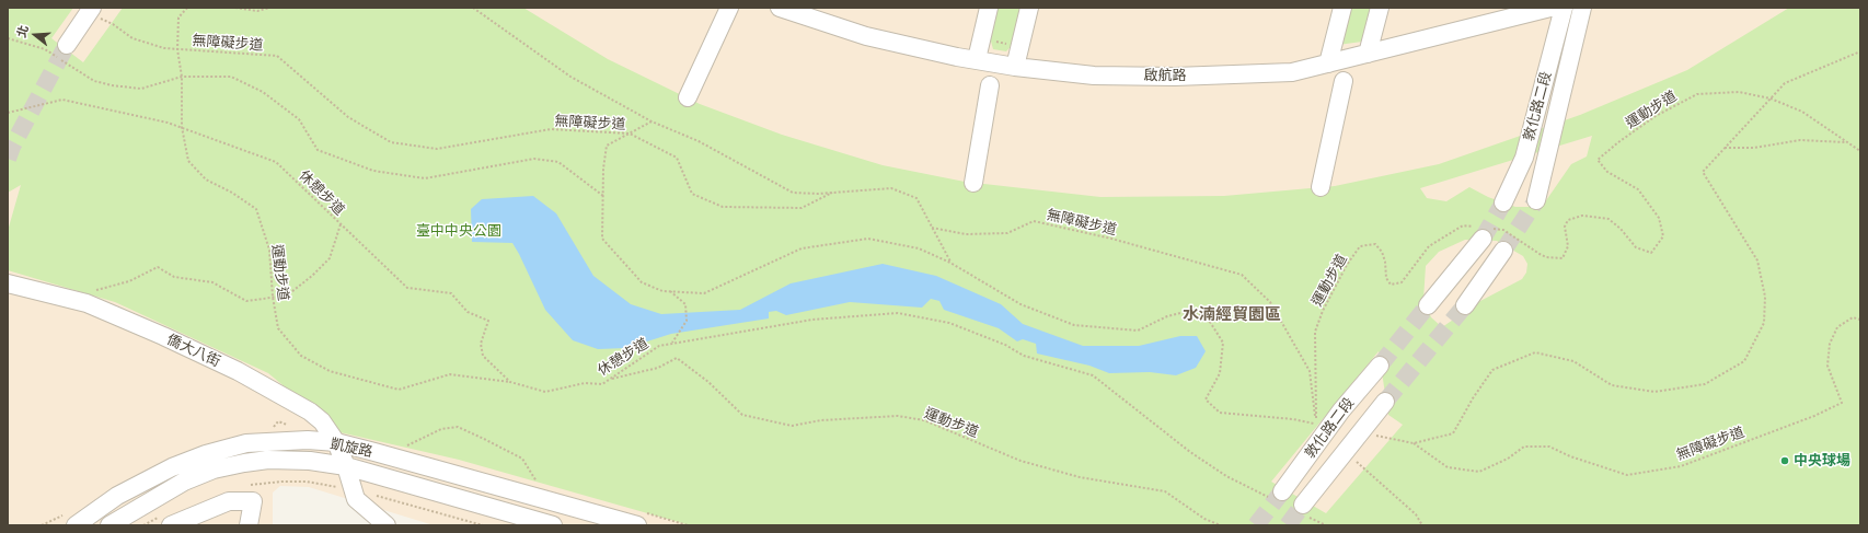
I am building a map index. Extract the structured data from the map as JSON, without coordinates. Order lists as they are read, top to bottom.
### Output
{
  "streets": {
    "street": [
      "啟航路",
      "敦化路二段",
      "僑大八街",
      "凱旋路"
    ],
    "path": ["無障礙步道", "運動步道", "休憩步道"]
  },
  "crossings": [
    ["無障礙步道", "運動步道"],
    ["敦化路二段", "休憩步道"],
    ["運動步道", "休憩步道"],
    ["僑大八街", "凱旋路"]
  ],
  "districts": ["水湳經貿園區"],
  "parks": ["臺中中央公園"],
  "places": ["中央球場"],
  "north": "left"
}
